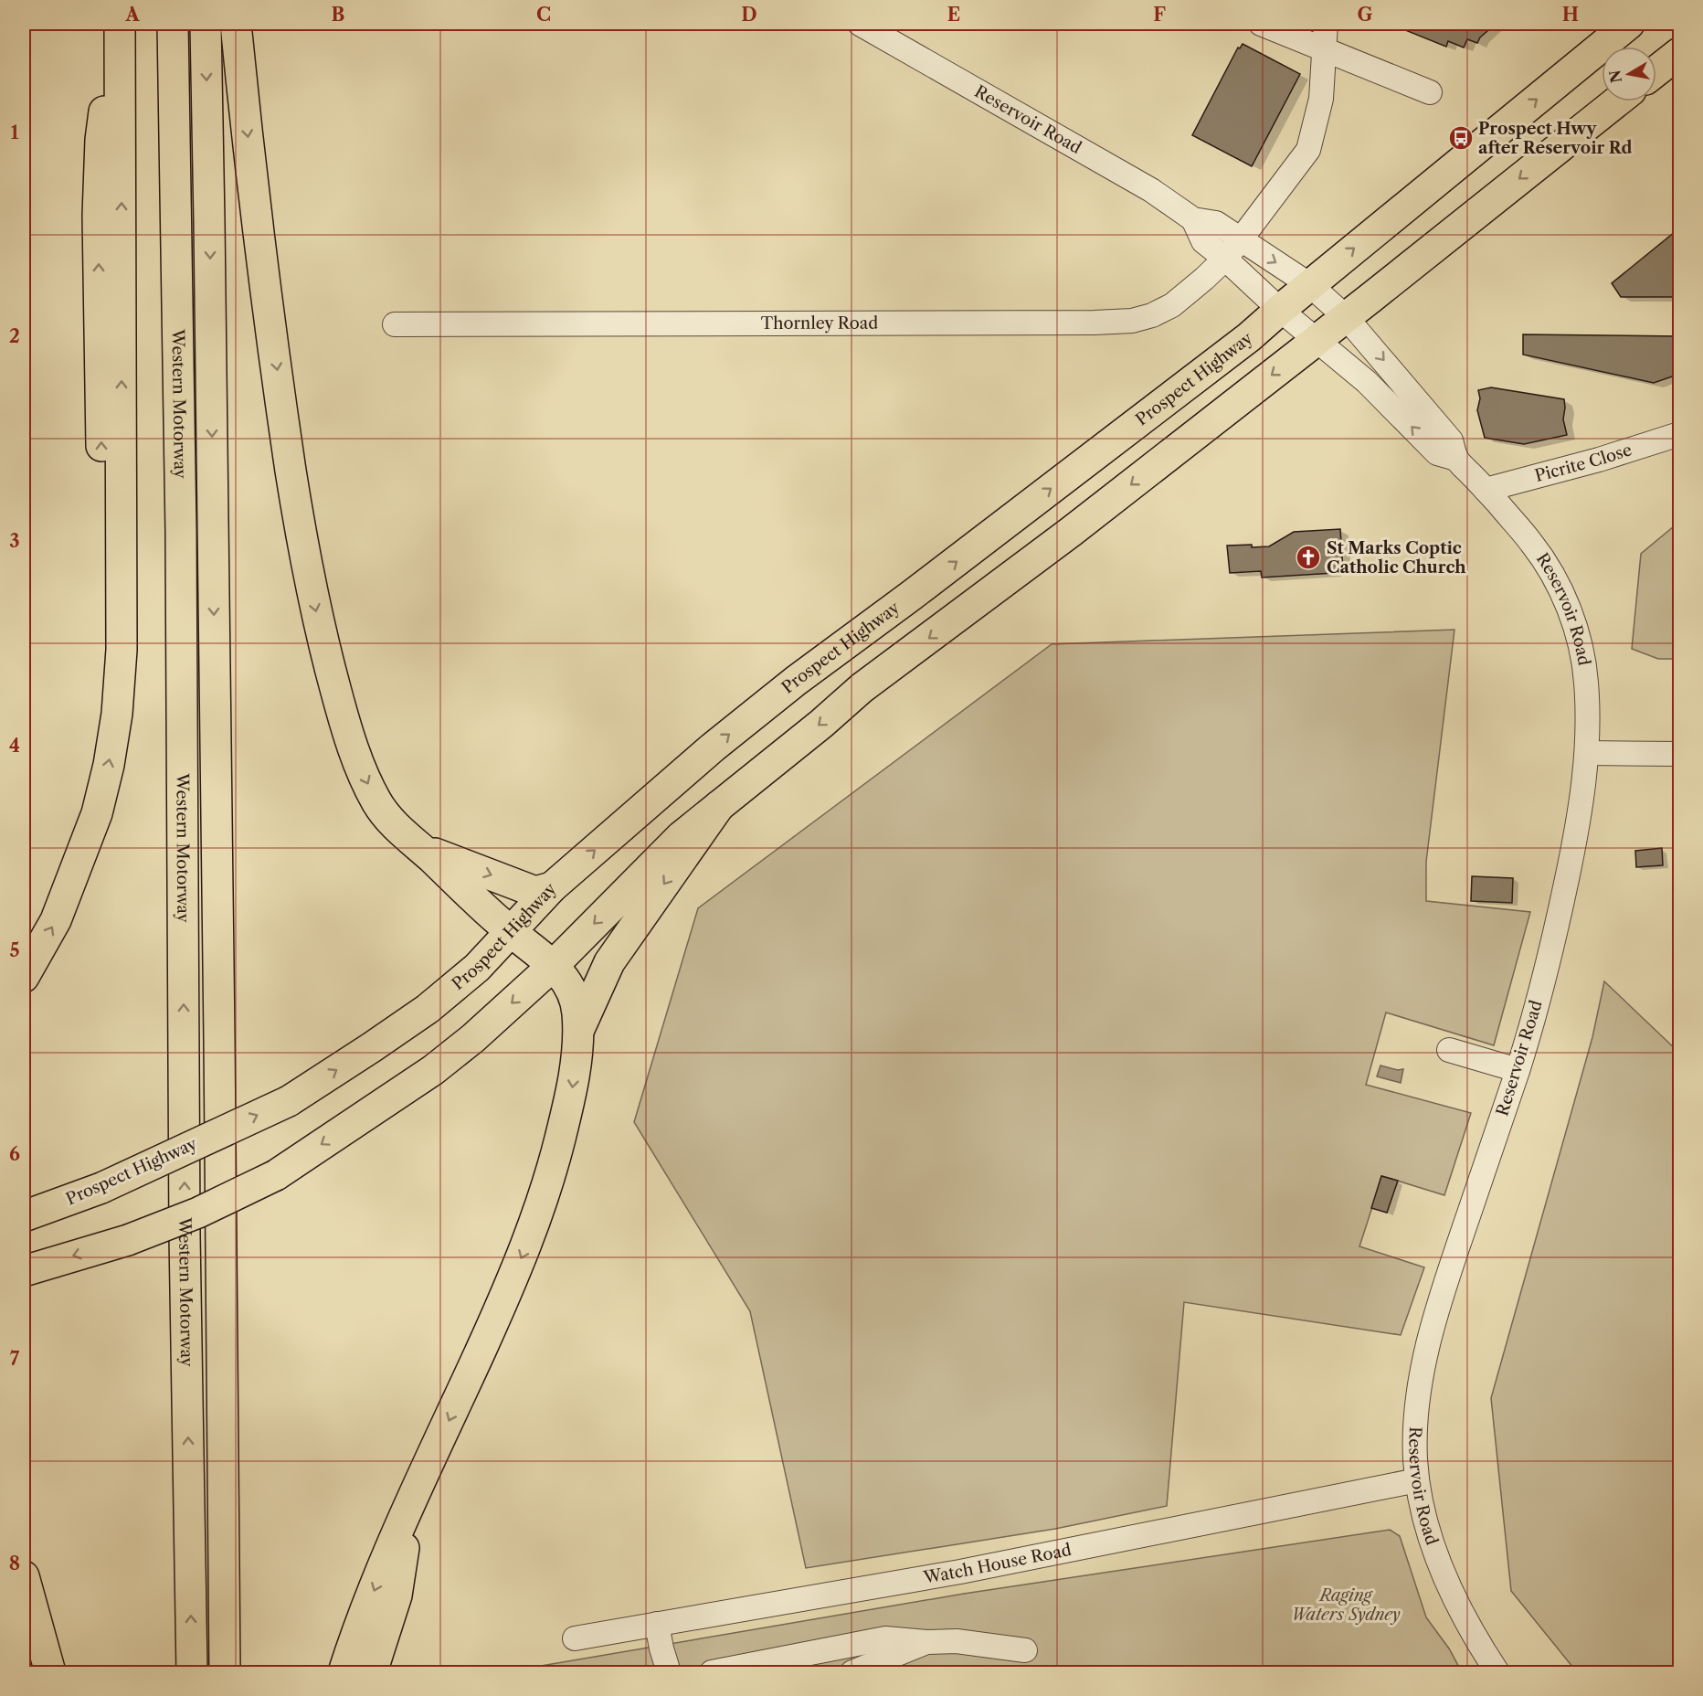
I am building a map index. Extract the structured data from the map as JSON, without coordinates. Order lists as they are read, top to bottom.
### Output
{
  "streets": {
    "main road": ["Prospect Highway", "Western Motorway"],
    "street": [
      "Reservoir Road",
      "Thornley Road",
      "Picrite Close",
      "Watch House Road"
    ]
  },
  "crossings": [
    ["Reservoir Road", "Thornley Road"],
    ["Reservoir Road", "Prospect Highway"],
    ["Reservoir Road", "Picrite Close"],
    ["Reservoir Road", "Watch House Road"]
  ],
  "parks": ["Raging Waters Sydney"],
  "places": {
    "bus stop": ["Prospect Hwy after Reservoir Rd"],
    "church": ["St Marks Coptic Catholic Church"]
  },
  "north": "left",
  "grid": {
    "columns": [
      "A",
      "B",
      "C",
      "D",
      "E",
      "F",
      "G",
      "H"
    ],
    "rows": [
      "1",
      "2",
      "3",
      "4",
      "5",
      "6",
      "7",
      "8"
    ]
  }
}
